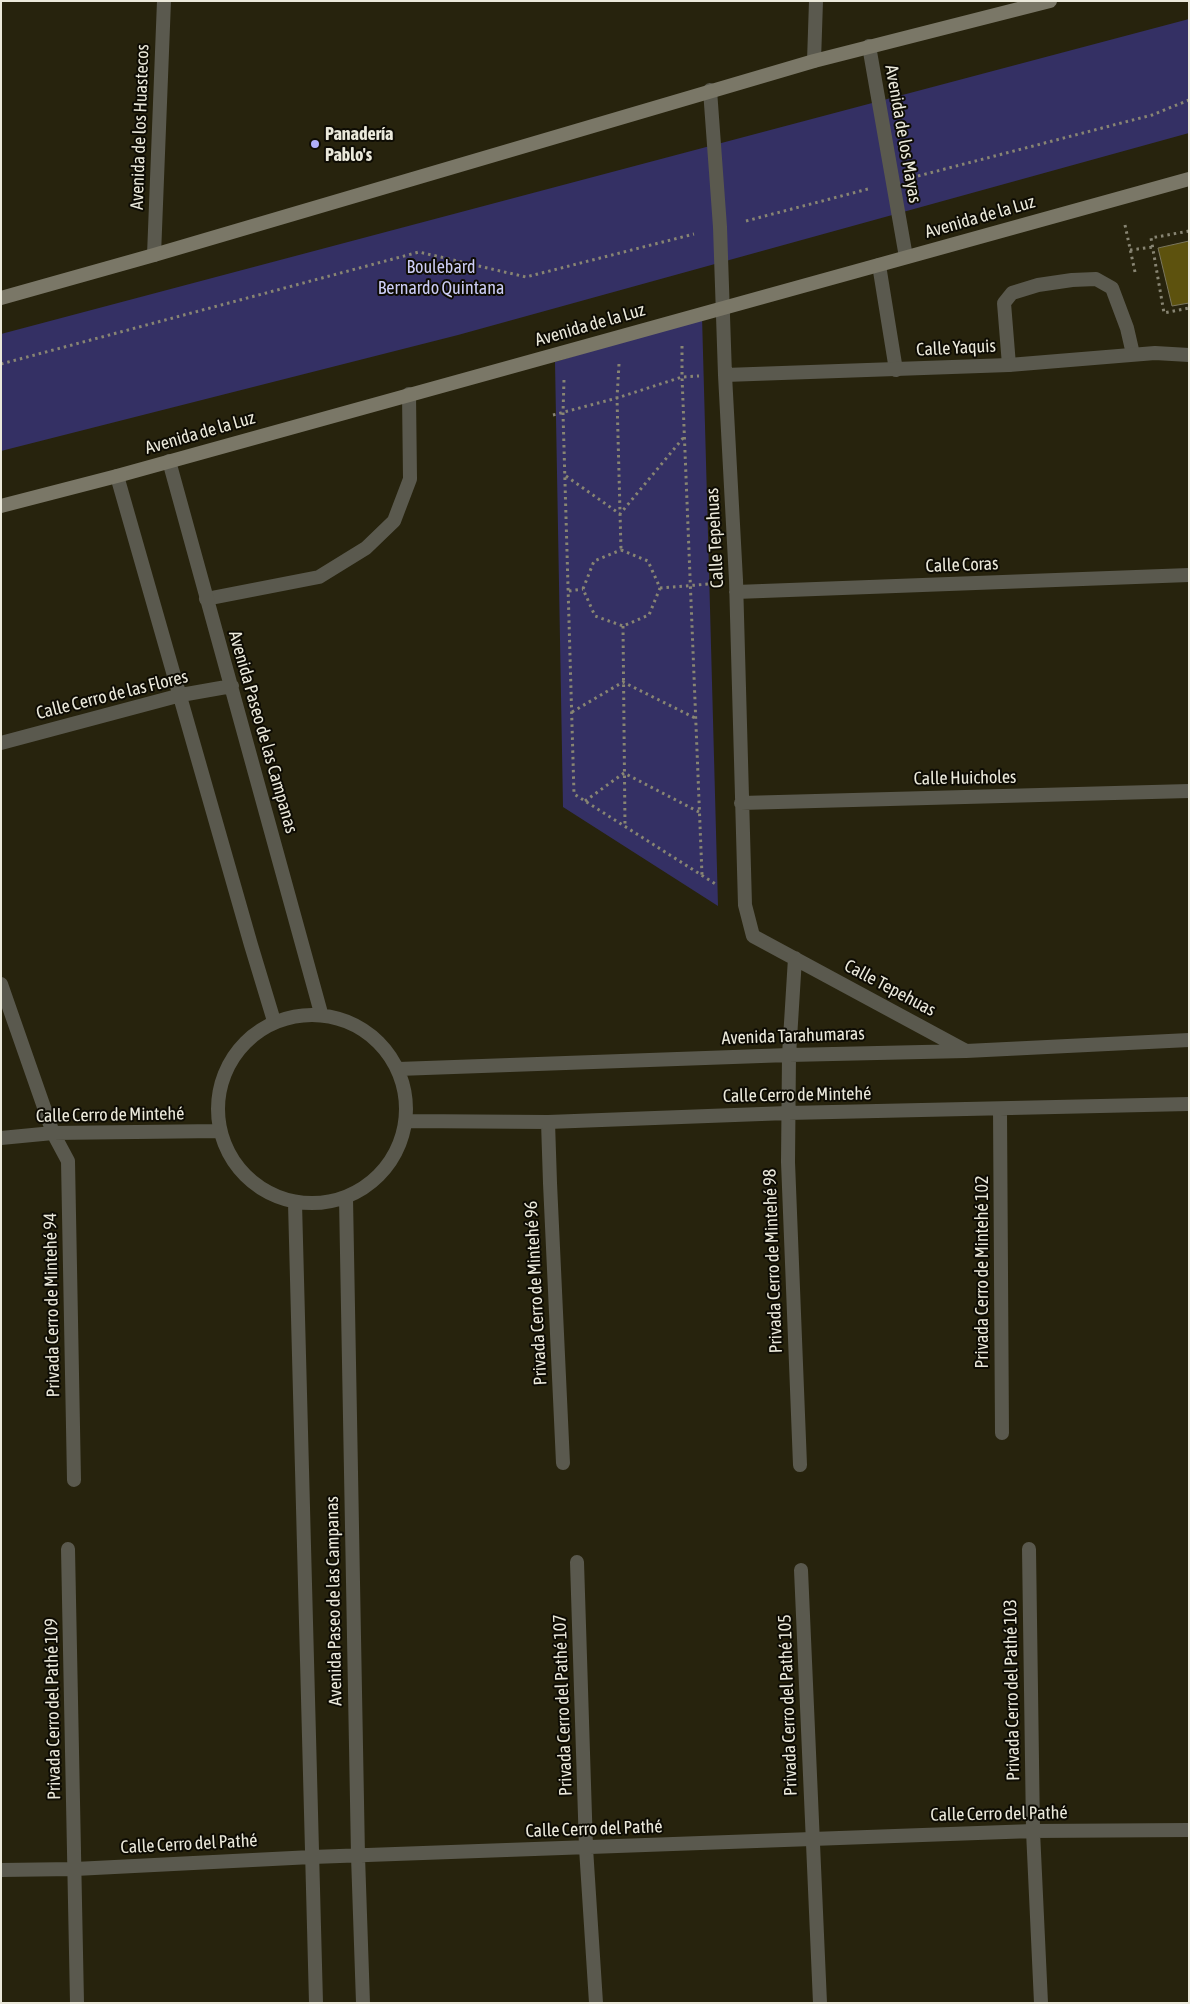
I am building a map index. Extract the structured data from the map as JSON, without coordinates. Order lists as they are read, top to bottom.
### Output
{
  "streets": {
    "main road": ["Avenida de la Luz"],
    "street": [
      "Avenida de los Huastecos",
      "Avenida de los Mayas",
      "Calle Yaquis",
      "Calle Tepehuas",
      "Calle Coras",
      "Calle Cerro de las Flores",
      "Avenida Paseo de las Campanas",
      "Calle Huicholes",
      "Avenida Tarahumaras",
      "Calle Cerro de Mintehé",
      "Privada Cerro de Mintehé 98",
      "Privada Cerro de Mintehé 102",
      "Privada Cerro de Mintehé 96",
      "Privada Cerro de Mintehé 94",
      "Privada Cerro del Pathé 103",
      "Privada Cerro del Pathé 107",
      "Privada Cerro del Pathé 105",
      "Privada Cerro del Pathé 109",
      "Calle Cerro del Pathé"
    ]
  },
  "crossings": [
    ["Avenida de los Mayas", "Avenida de la Luz"],
    ["Avenida de la Luz", "Calle Tepehuas"],
    ["Avenida de la Luz", "Avenida Paseo de las Campanas"],
    ["Calle Yaquis", "Calle Tepehuas"],
    ["Calle Tepehuas", "Calle Coras"],
    ["Calle Tepehuas", "Calle Huicholes"],
    ["Calle Tepehuas", "Avenida Tarahumaras"],
    ["Calle Cerro de las Flores", "Avenida Paseo de las Campanas"],
    ["Avenida Paseo de las Campanas", "Calle Cerro del Pathé"],
    ["Avenida Tarahumaras", "Privada Cerro de Mintehé 98"],
    ["Calle Cerro de Mintehé", "Privada Cerro de Mintehé 98"],
    ["Calle Cerro de Mintehé", "Privada Cerro de Mintehé 102"],
    ["Calle Cerro de Mintehé", "Privada Cerro de Mintehé 96"],
    ["Calle Cerro de Mintehé", "Privada Cerro de Mintehé 94"],
    ["Privada Cerro del Pathé 103", "Calle Cerro del Pathé"],
    ["Privada Cerro del Pathé 107", "Calle Cerro del Pathé"],
    ["Privada Cerro del Pathé 105", "Calle Cerro del Pathé"],
    ["Privada Cerro del Pathé 109", "Calle Cerro del Pathé"]
  ],
  "parks": ["Boulebard Bernardo Quintana"],
  "places": ["Panadería Pablo's"]
}
